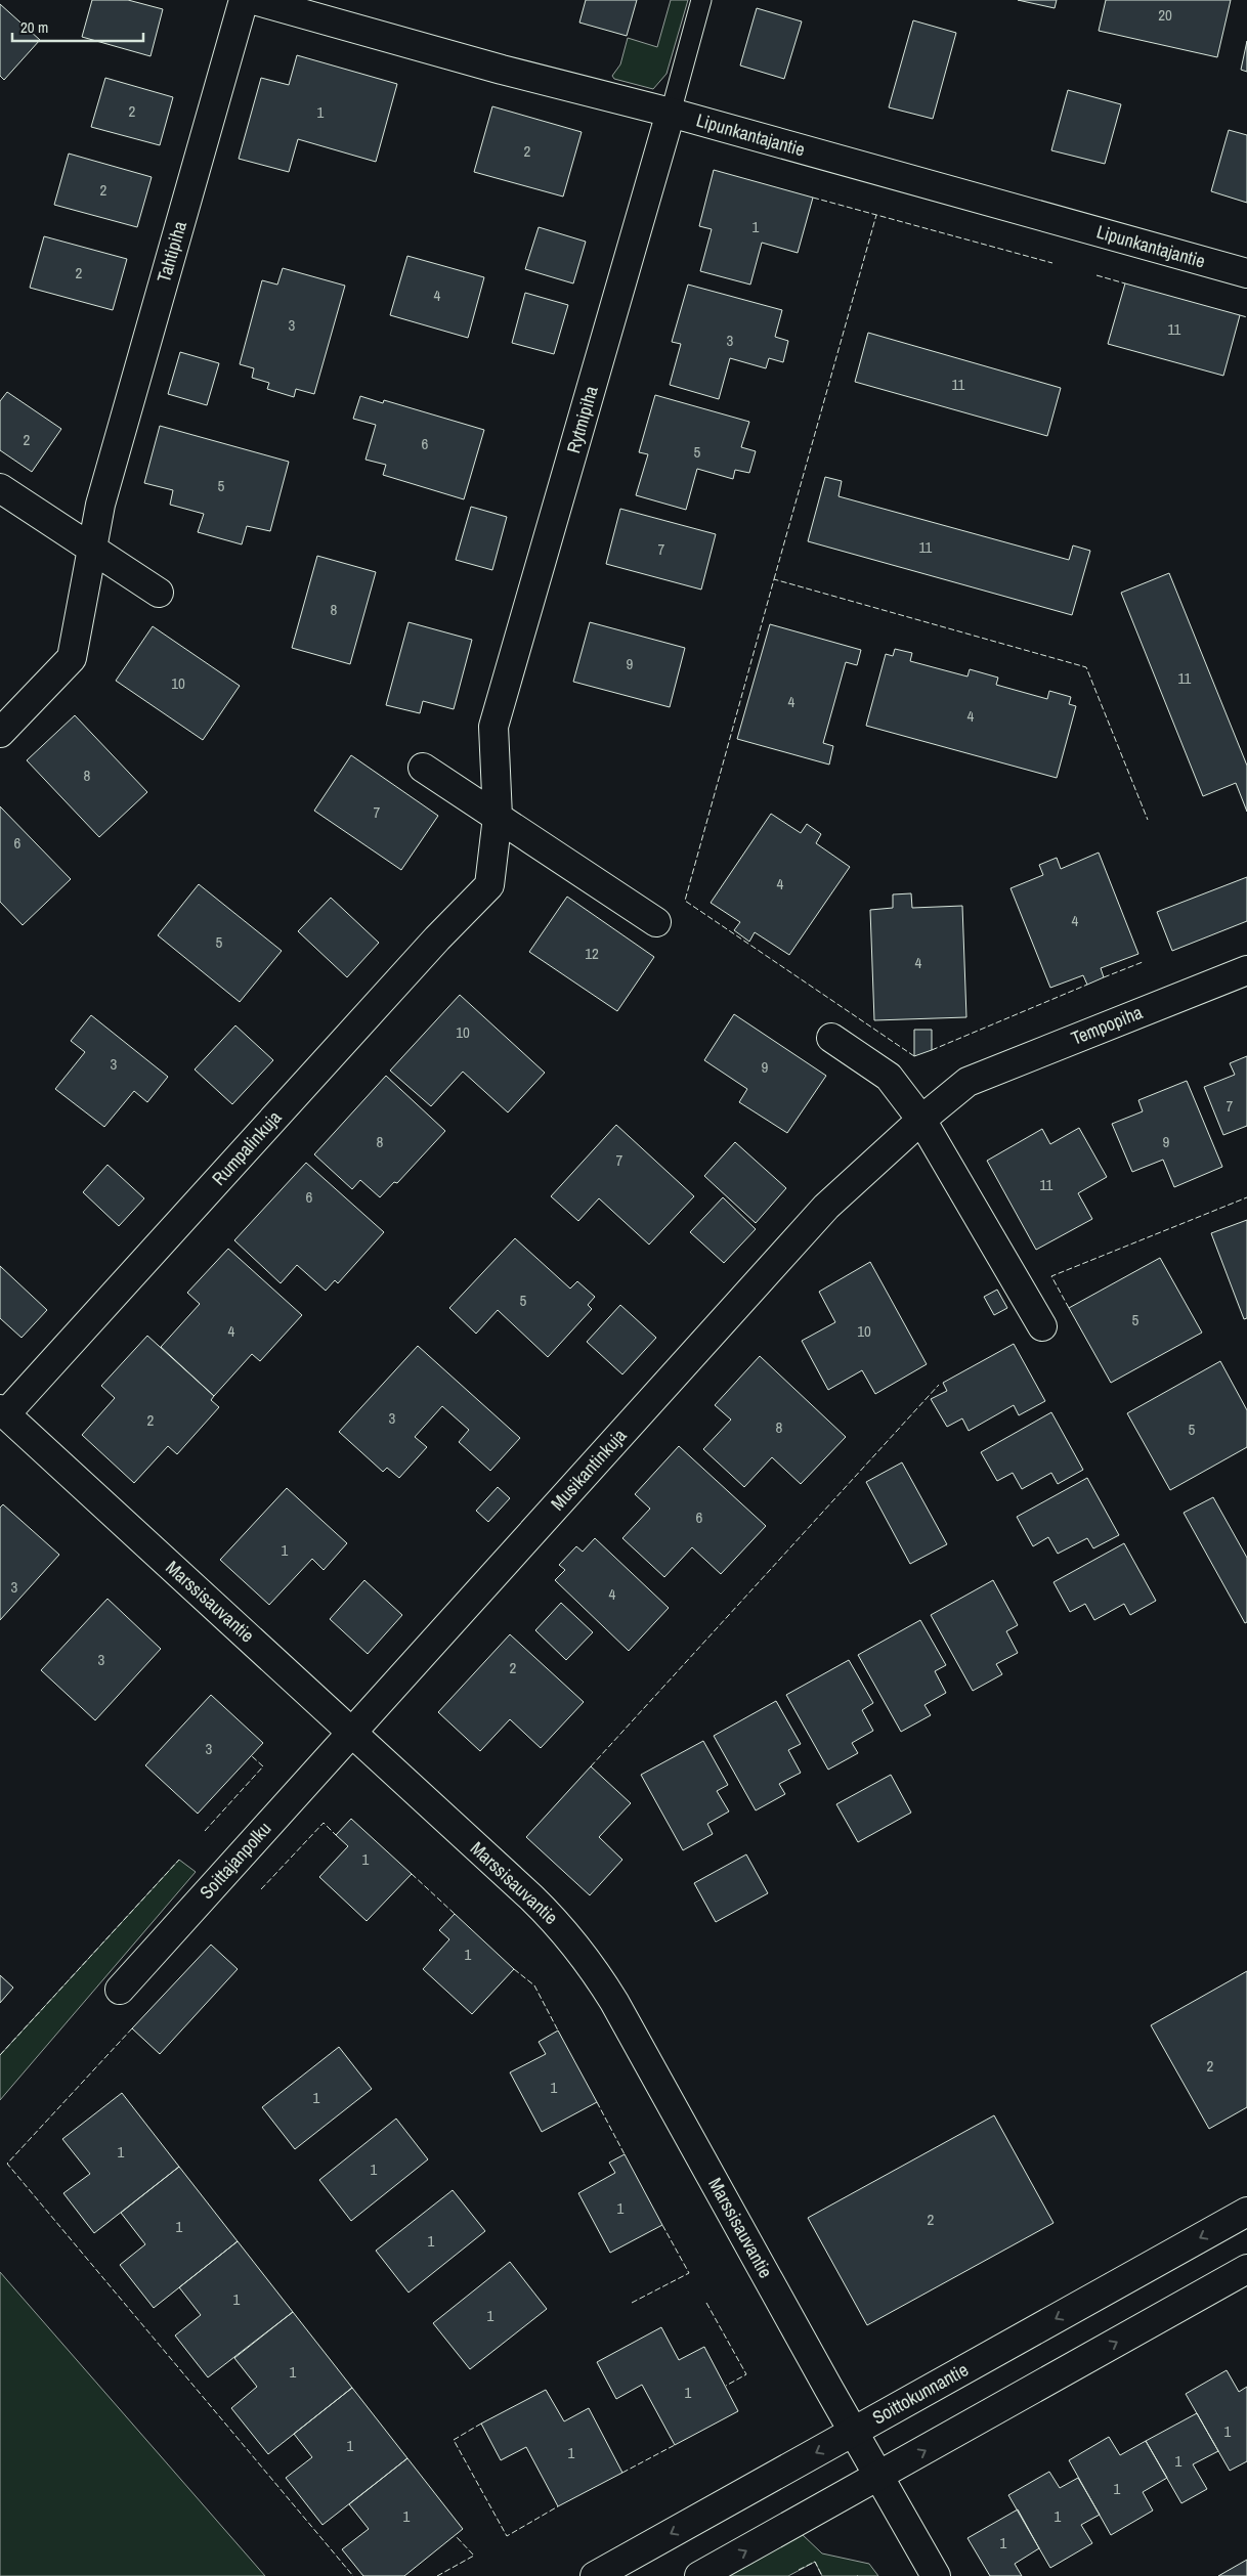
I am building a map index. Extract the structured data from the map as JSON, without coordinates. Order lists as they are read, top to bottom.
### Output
{
  "streets": {
    "street": [
      "Lipunkantajantie",
      "Tahtipiha",
      "Rytmipiha",
      "Tempopiha",
      "Rumpalinkuja",
      "Musikantinkuja",
      "Marssisauvantie",
      "Soittajanpolku",
      "Soittokunnantie"
    ]
  },
  "crossings": [
    ["Lipunkantajantie", "Rytmipiha"],
    ["Rytmipiha", "Rumpalinkuja"],
    ["Tempopiha", "Musikantinkuja"],
    ["Rumpalinkuja", "Marssisauvantie"],
    ["Musikantinkuja", "Marssisauvantie"],
    ["Musikantinkuja", "Soittajanpolku"],
    ["Marssisauvantie", "Soittajanpolku"],
    ["Marssisauvantie", "Soittokunnantie"]
  ],
  "house_numbers": [
    "20",
    "2",
    "1",
    "2",
    "2",
    "1",
    "2",
    "4",
    "3",
    "11",
    "3",
    "11",
    "2",
    "6",
    "5",
    "5",
    "11",
    "7",
    "8",
    "9",
    "11",
    "10",
    "4",
    "4",
    "8",
    "7",
    "6",
    "4",
    "4",
    "5",
    "12",
    "4",
    "10",
    "3",
    "9",
    "7",
    "8",
    "9",
    "7",
    "11",
    "6",
    "5",
    "5",
    "4",
    "10",
    "3",
    "2",
    "8",
    "5",
    "6",
    "1",
    "3",
    "4",
    "3",
    "2",
    "3",
    "1",
    "1",
    "2",
    "1",
    "1",
    "1",
    "1",
    "1",
    "2",
    "1",
    "1",
    "1",
    "1",
    "1",
    "1",
    "1",
    "1",
    "1",
    "1",
    "1",
    "1",
    "1",
    "1"
  ],
  "scale_bar": "20 m"
}
